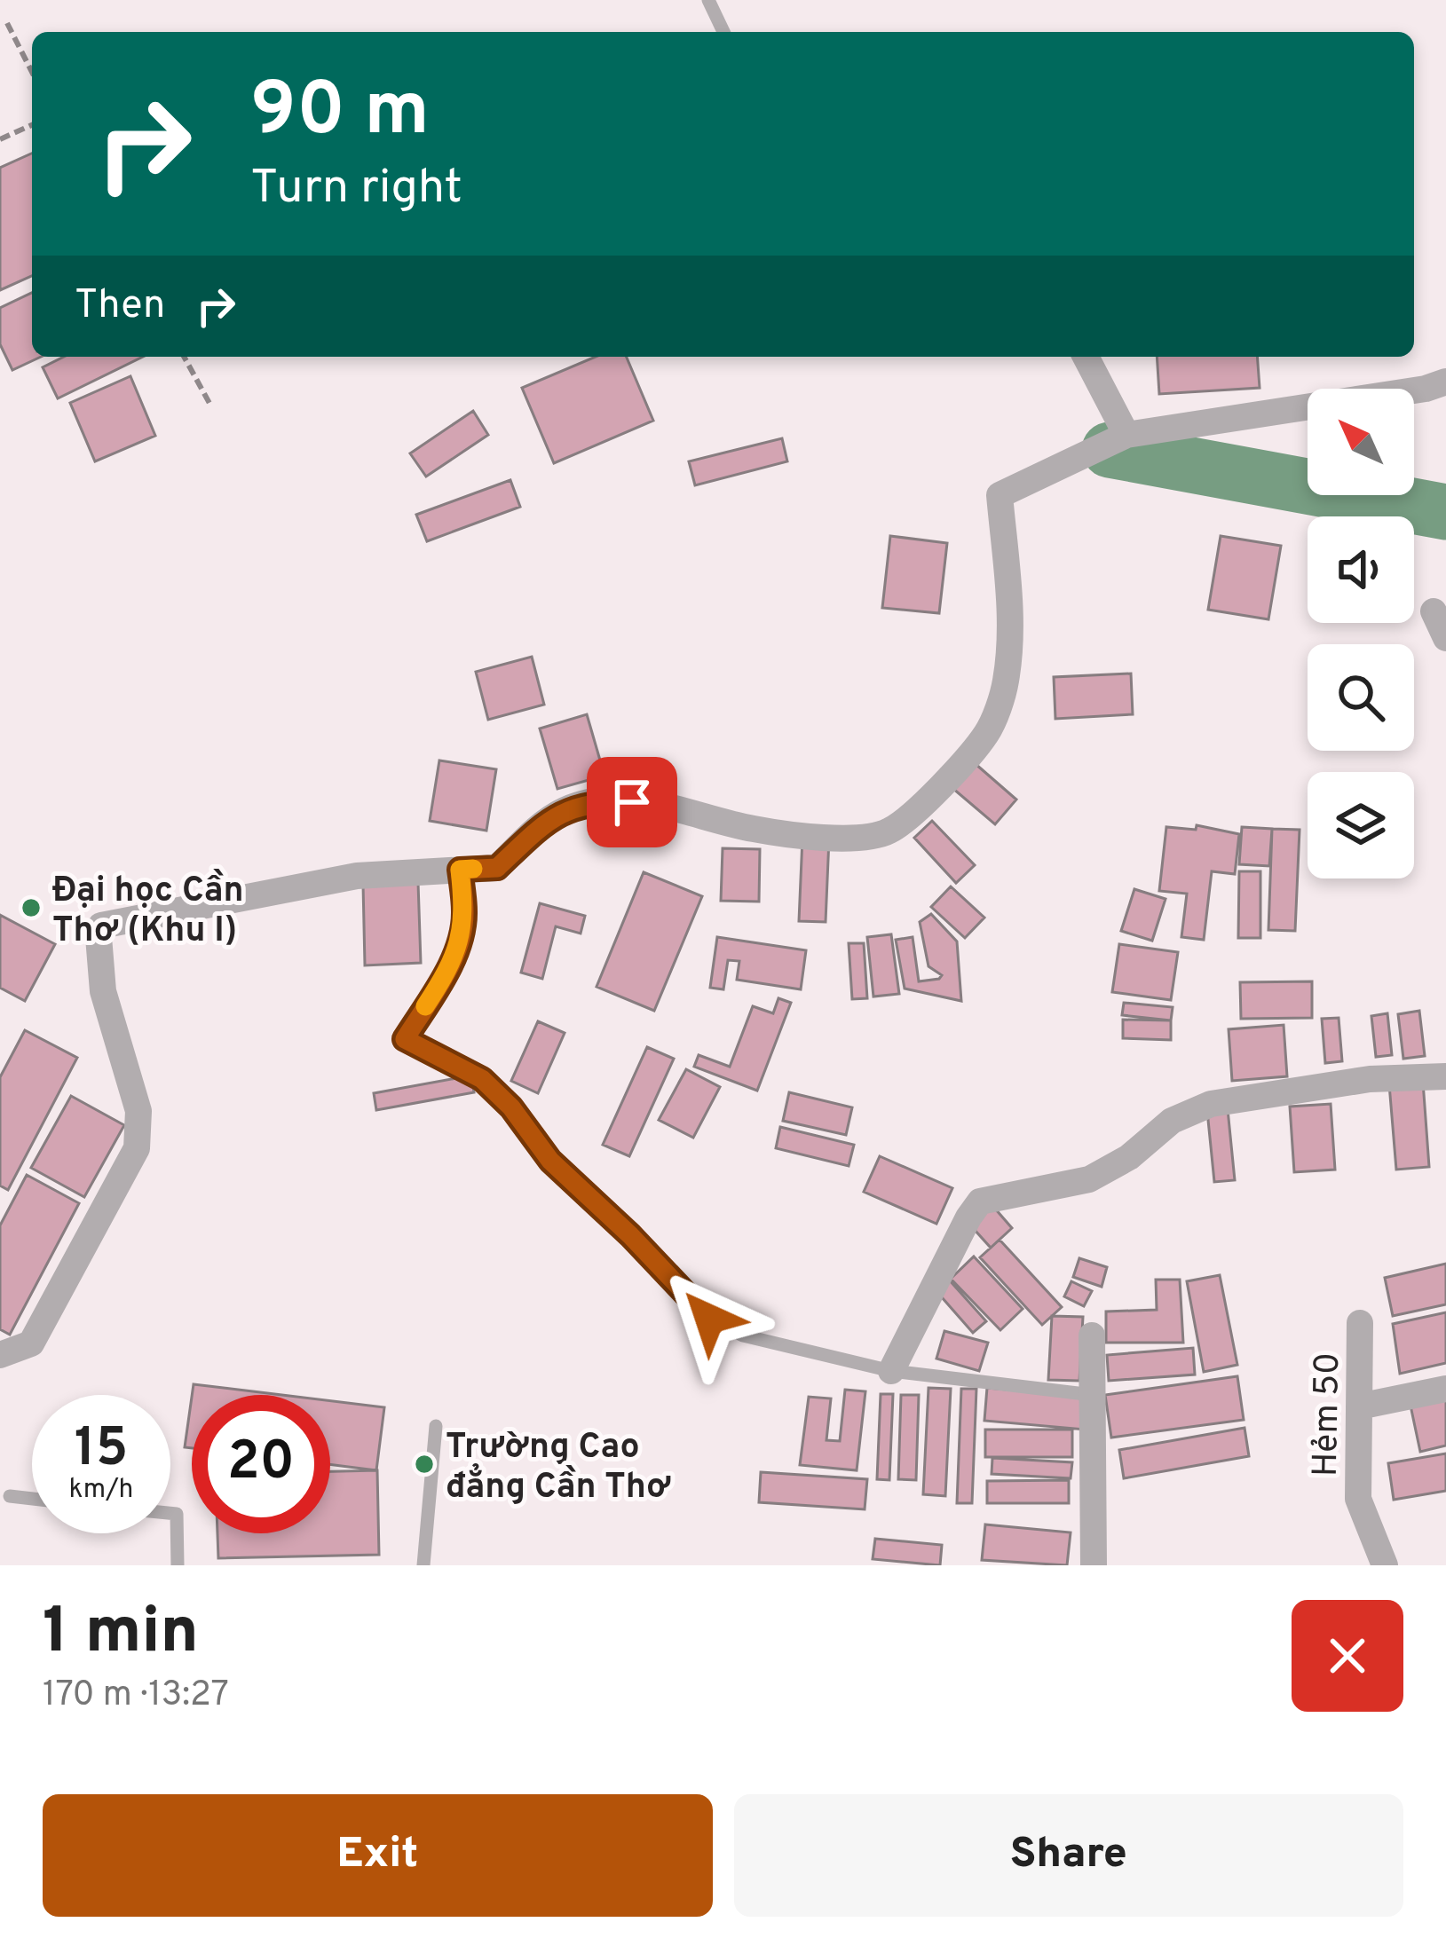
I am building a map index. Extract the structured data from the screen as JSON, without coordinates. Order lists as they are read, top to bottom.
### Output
{
  "streets": {
    "street": ["Hẻm 50"]
  },
  "places": ["Đại học Cần Thơ (Khu I)", "Trường Cao đẳng Cần Thơ"],
  "north": "top left",
  "page": {
    "turn": ["90 m", "Turn right"],
    "then": "Then",
    "speed": "15 km/h",
    "limit": "20",
    "heading": ["1 min", "170 m · 13:27"],
    "buttons": ["Exit", "Share"]
  }
}
